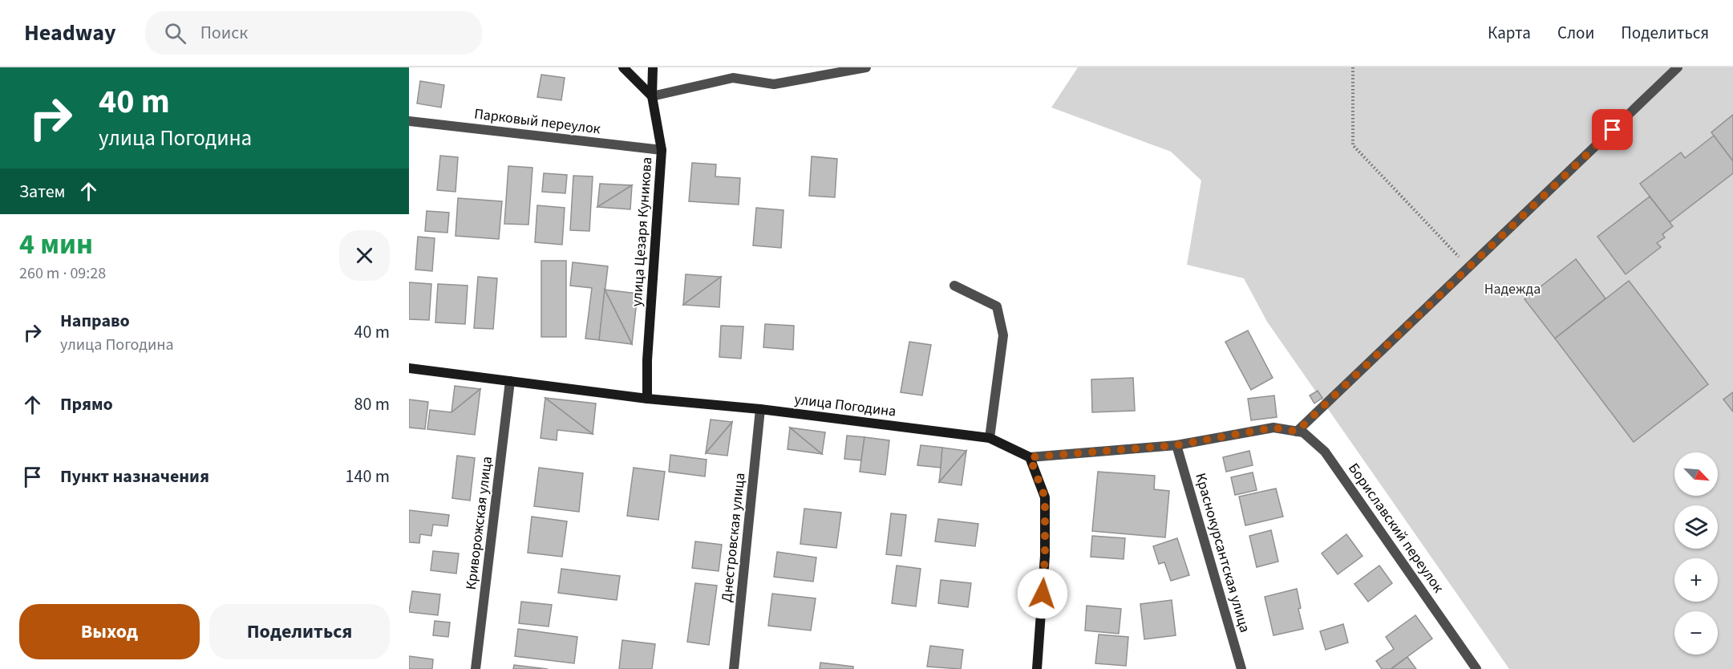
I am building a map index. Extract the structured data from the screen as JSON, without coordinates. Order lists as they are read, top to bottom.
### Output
{
  "streets": {
    "street": [
      "Парковый переулок",
      "улица Цезаря Куникова",
      "улица Погодина",
      "Криворожская улица",
      "Бориславский переулок",
      "Днестровская улица",
      "Краснокурсантская улица"
    ]
  },
  "crossings": [
    ["Парковый переулок", "улица Цезаря Куникова"],
    ["улица Цезаря Куникова", "улица Погодина"],
    ["улица Погодина", "Криворожская улица"],
    ["улица Погодина", "Днестровская улица"],
    ["Бориславский переулок", "Краснокурсантская улица"]
  ],
  "parks": ["Надежда"],
  "north": "bottom right",
  "page": {
    "header": "Headway",
    "search": "Поиск",
    "nav": ["Карта", "Слои", "Поделиться"],
    "turn": ["40 m", "улица Погодина"],
    "then": "Затем",
    "heading": ["4 мин", "260 m · 09:28"],
    "list": [
      {
        "name": "Направо",
        "note": "улица Погодина",
        "value": "40 m"
      },
      {
        "name": "Прямо",
        "value": "80 m"
      },
      {
        "name": "Пункт назначения",
        "value": "140 m"
      }
    ],
    "map_buttons": ["+", "−"],
    "buttons": ["Выход", "Поделиться"]
  }
}
